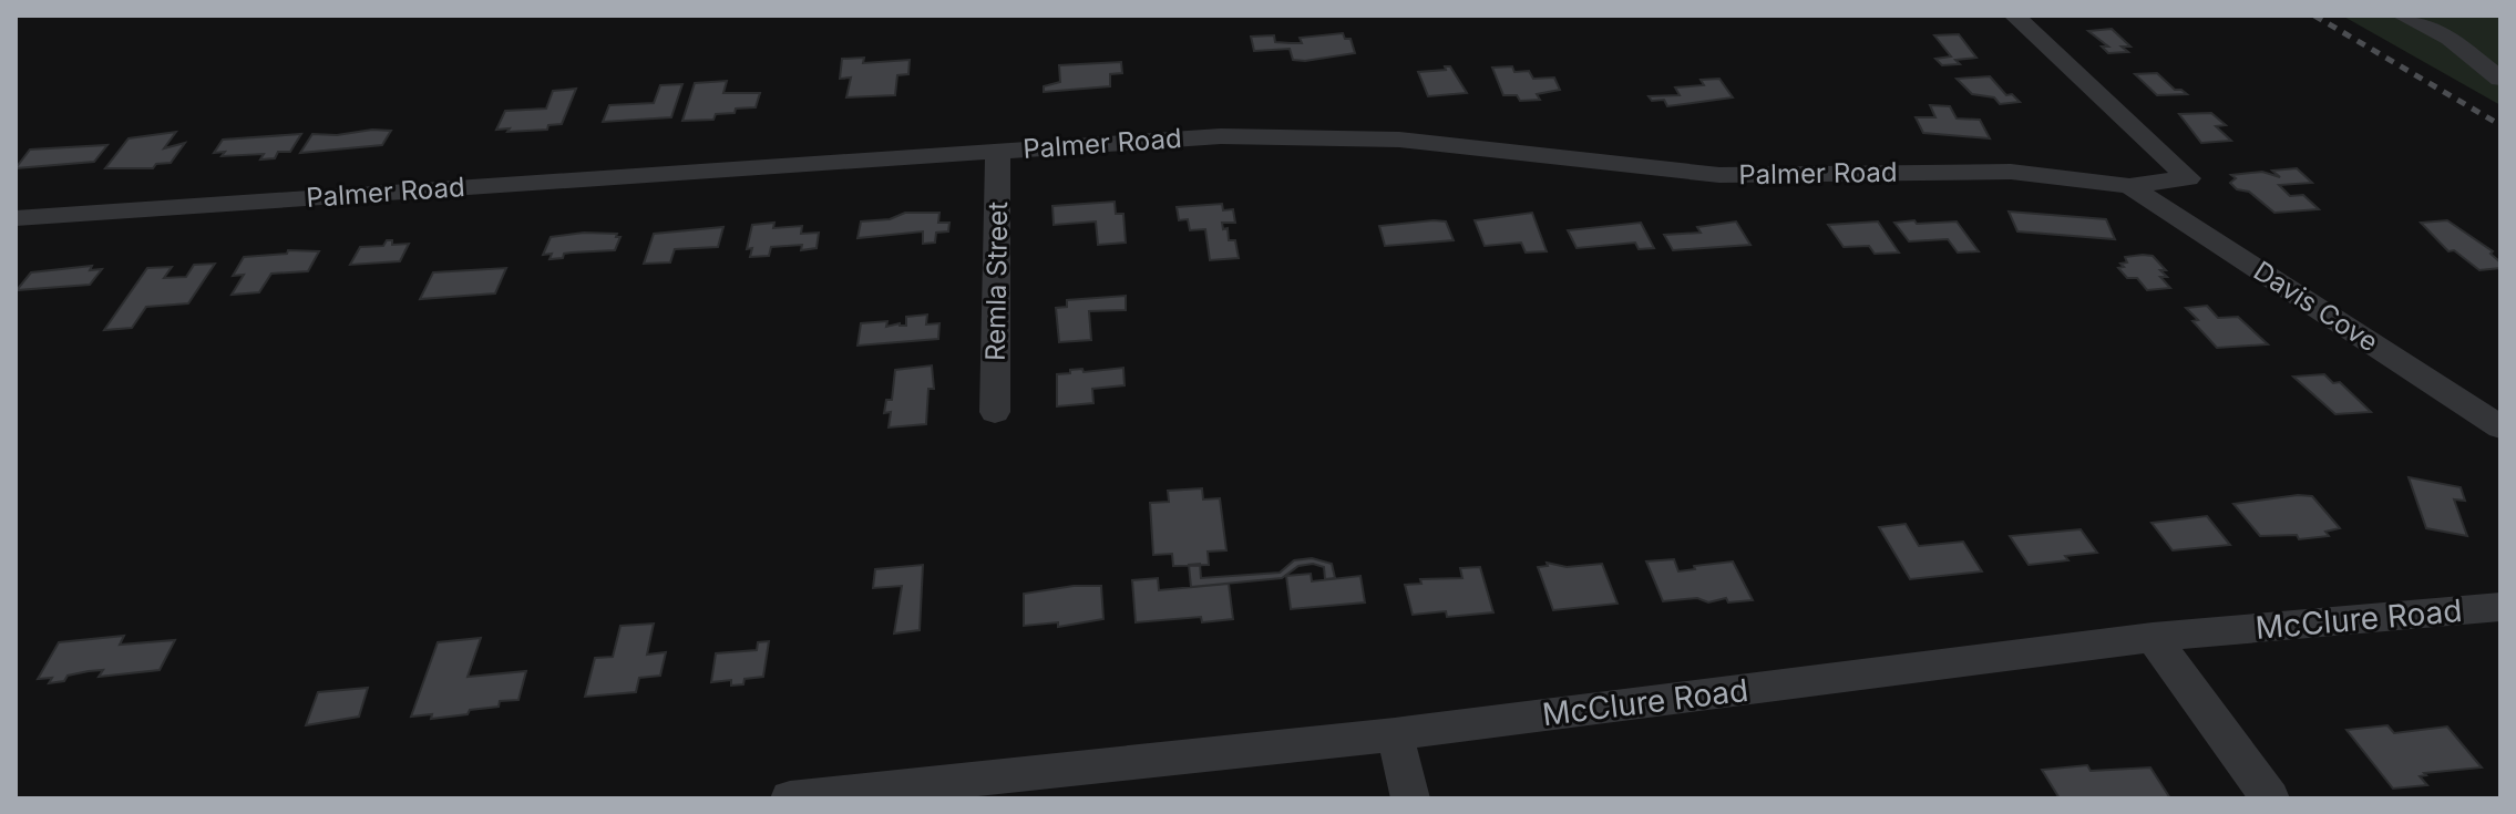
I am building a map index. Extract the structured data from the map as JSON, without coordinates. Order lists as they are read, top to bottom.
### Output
{
  "streets": {
    "street": [
      "Palmer Road",
      "Remla Street",
      "Davis Cove",
      "McClure Road"
    ]
  },
  "crossings": [
    ["Palmer Road", "Remla Street"],
    ["Palmer Road", "Davis Cove"]
  ]
}
